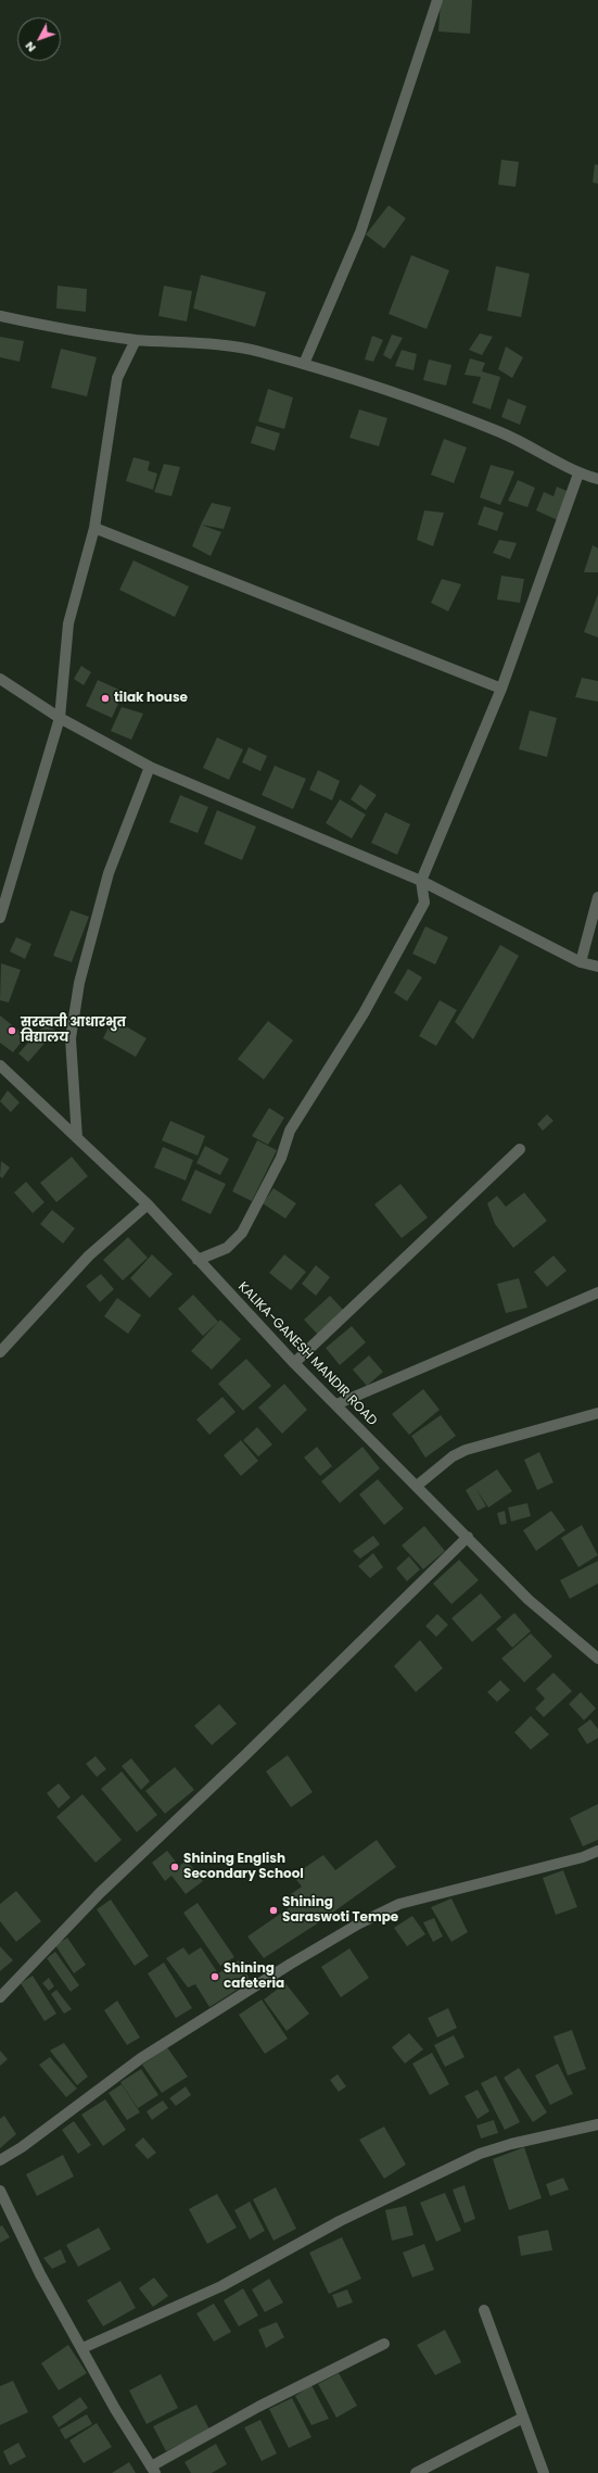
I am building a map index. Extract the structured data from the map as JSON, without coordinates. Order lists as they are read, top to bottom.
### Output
{
  "streets": {
    "street": ["KALIKA-GANESH MANDIR ROAD"]
  },
  "places": [
    "tilak house",
    "सरस्वती आधारभुत विद्यालय",
    "Shining English Secondary School",
    "Shining Saraswoti Tempe",
    "Shining cafeteria"
  ],
  "north": "bottom left"
}
